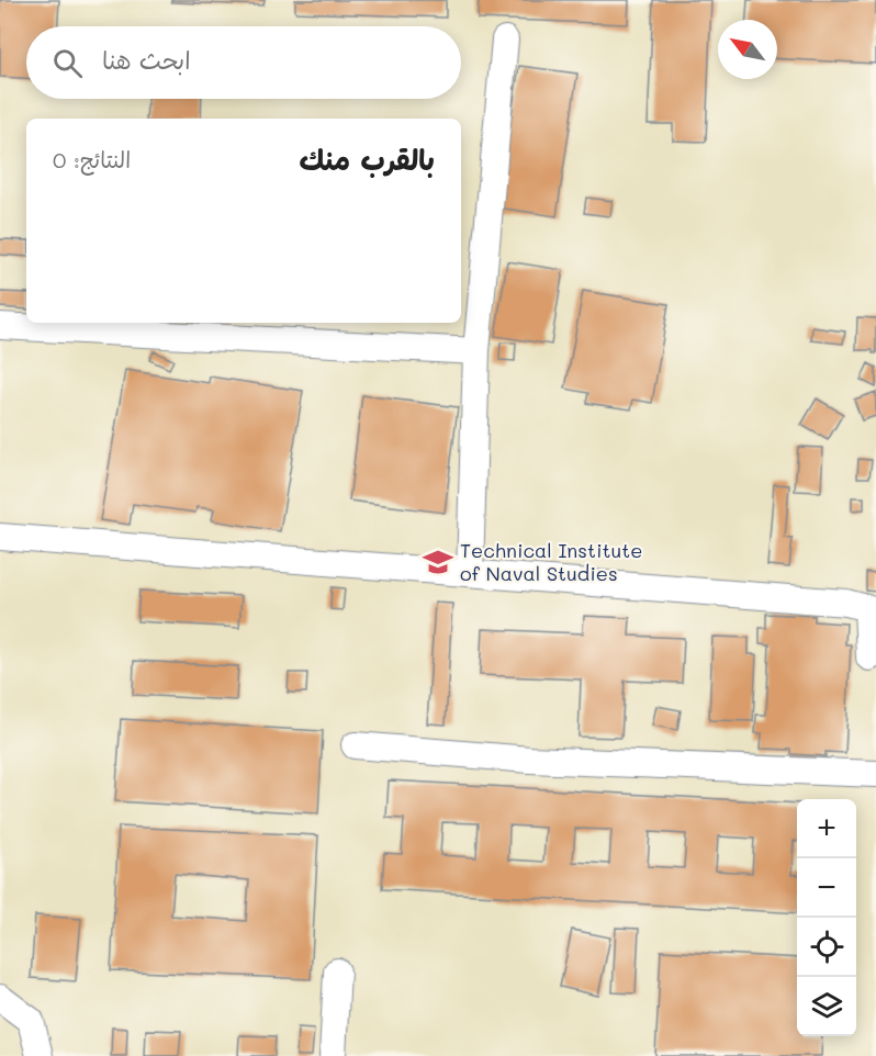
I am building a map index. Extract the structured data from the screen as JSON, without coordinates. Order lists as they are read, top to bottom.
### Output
{
  "places": {
    "school or university": ["Technical Institute of Naval Studies"]
  },
  "north": "top left",
  "page": {
    "search": "ابحث هنا",
    "heading": ["بالقرب منك", "النتائج: 0"],
    "map_buttons": ["+", "−"]
  }
}
